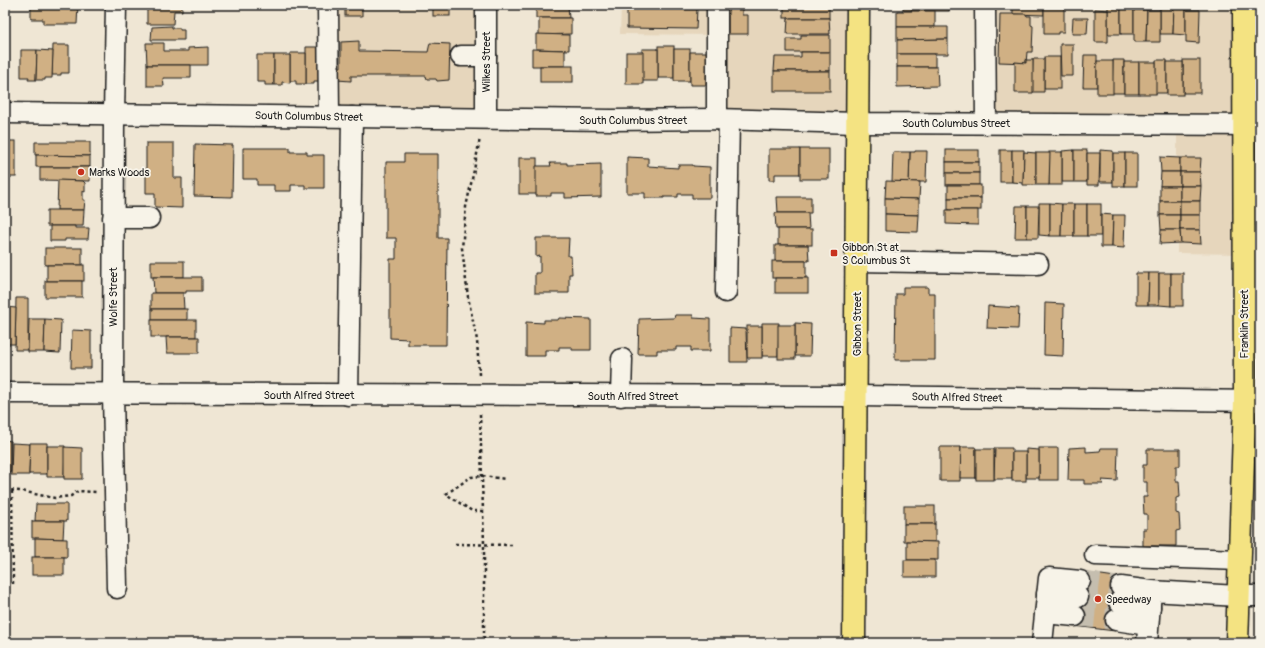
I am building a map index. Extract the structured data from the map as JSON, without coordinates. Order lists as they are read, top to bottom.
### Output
{
  "streets": {
    "main road": ["Gibbon Street", "Franklin Street"],
    "street": [
      "Wilkes Street",
      "South Columbus Street",
      "Wolfe Street",
      "South Alfred Street"
    ]
  },
  "crossings": [
    ["Wilkes Street", "South Columbus Street"],
    ["South Columbus Street", "Wolfe Street"],
    ["South Columbus Street", "Gibbon Street"],
    ["South Columbus Street", "Franklin Street"],
    ["Wolfe Street", "South Alfred Street"],
    ["Gibbon Street", "South Alfred Street"],
    ["Franklin Street", "South Alfred Street"]
  ],
  "places": {
    "other": ["Marks Woods", "Speedway"],
    "transit": ["Gibbon St at S Columbus St"]
  }
}
